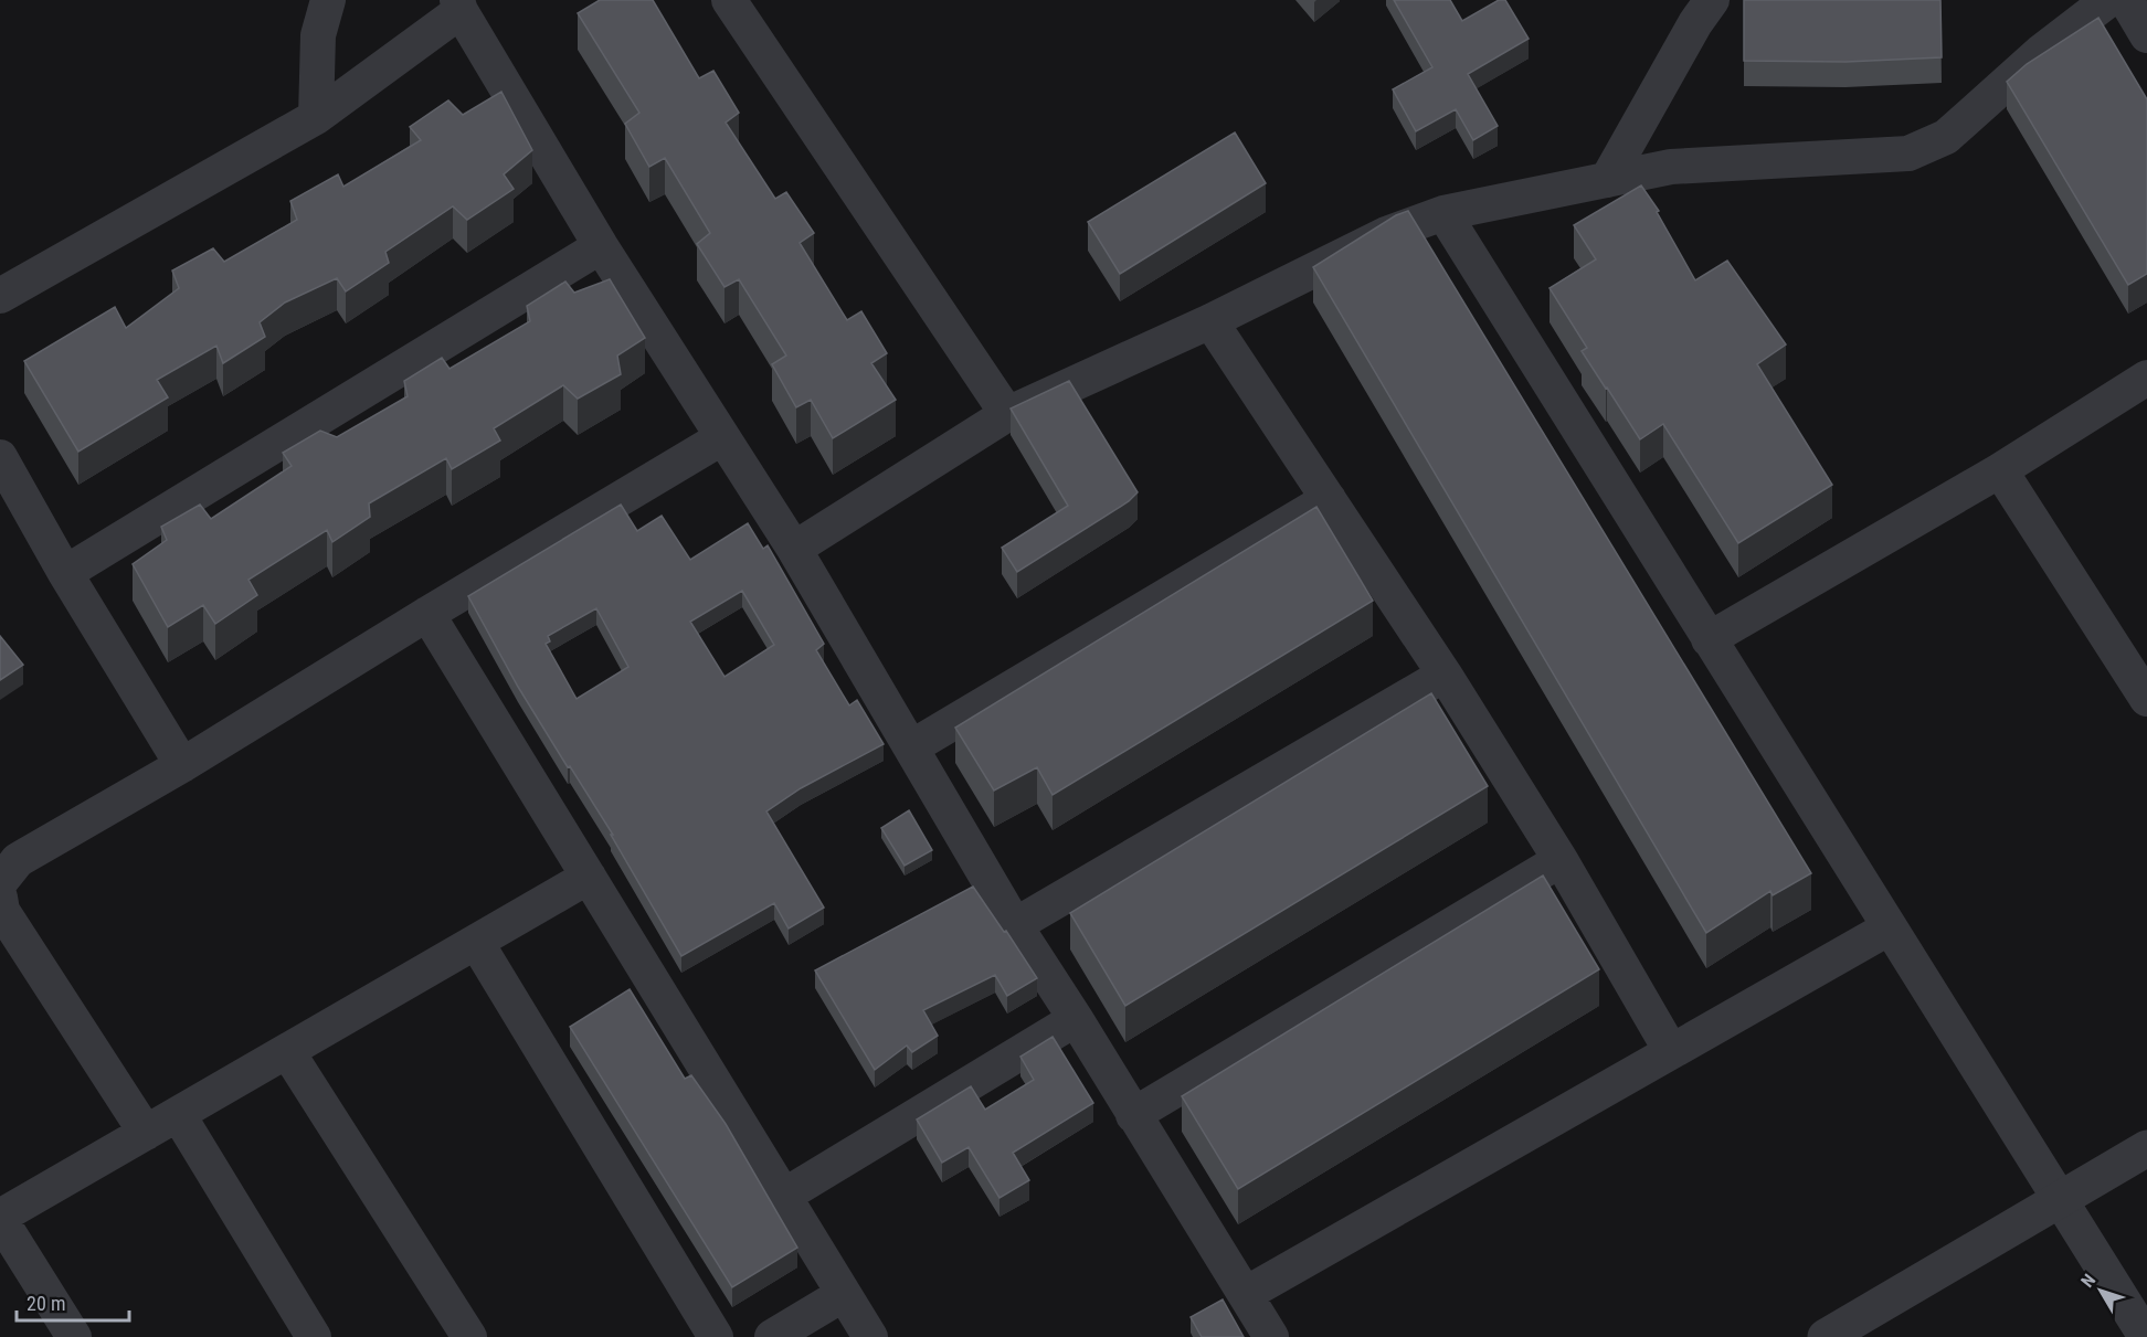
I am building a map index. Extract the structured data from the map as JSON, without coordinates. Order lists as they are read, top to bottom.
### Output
{
  "scale_bar": "20 m",
  "north": "top left"
}
